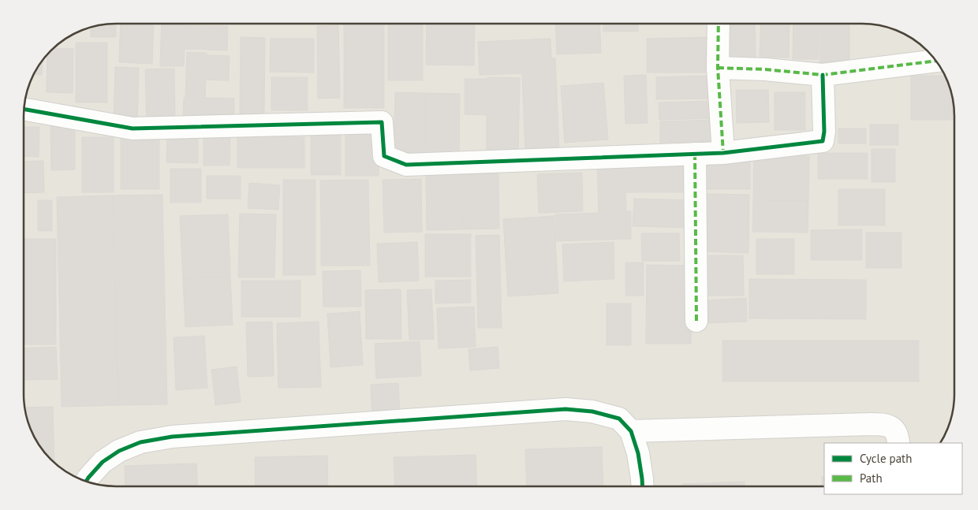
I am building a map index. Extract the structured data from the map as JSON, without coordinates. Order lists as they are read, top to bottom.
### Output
{
  "legend": ["Cycle path", "Path"]
}
